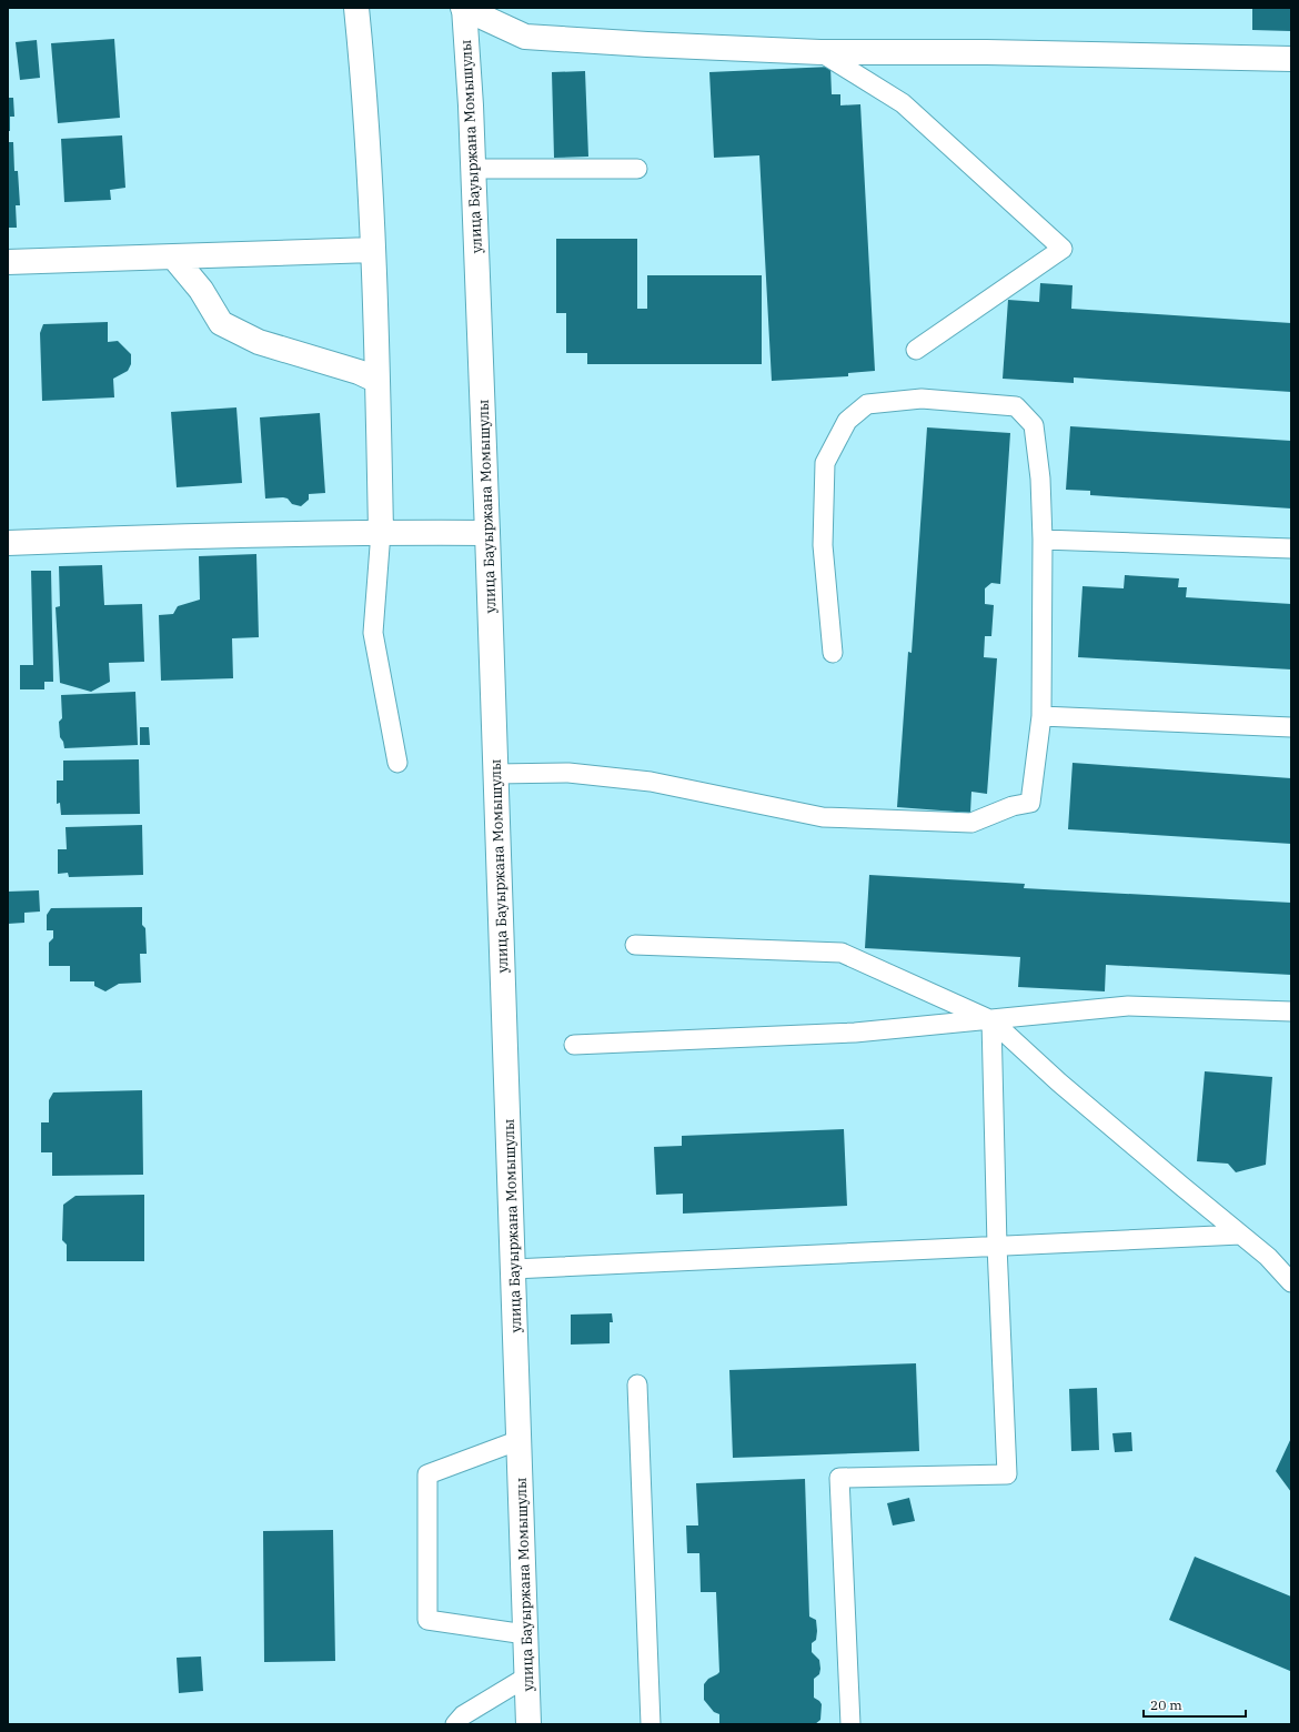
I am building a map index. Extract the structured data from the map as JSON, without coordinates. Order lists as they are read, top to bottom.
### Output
{
  "streets": {
    "street": ["улица Бауыржана Момышулы"]
  },
  "scale_bar": "20 m"
}
